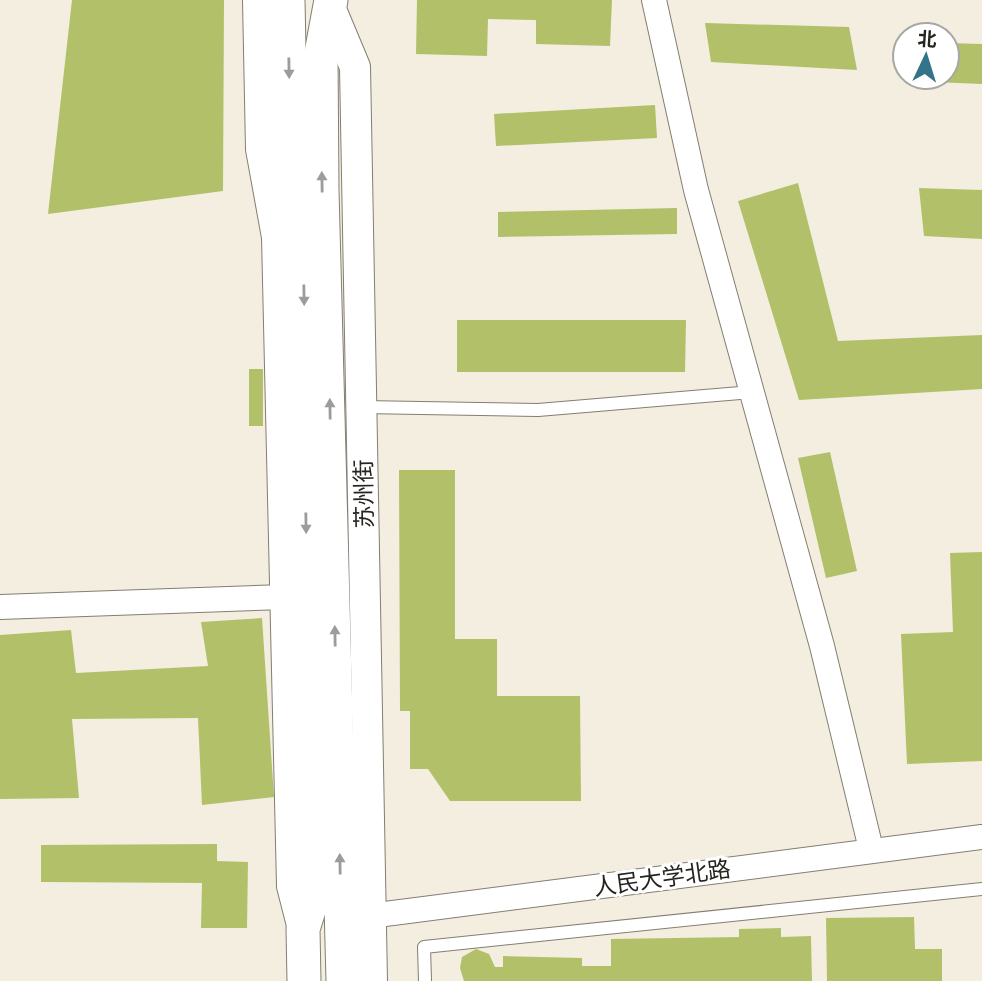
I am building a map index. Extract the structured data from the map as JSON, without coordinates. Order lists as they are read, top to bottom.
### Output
{
  "streets": {
    "main road": ["苏州街"],
    "street": ["人民大学北路"]
  },
  "crossings": [
    ["苏州街", "人民大学北路"]
  ],
  "north": "top"
}
